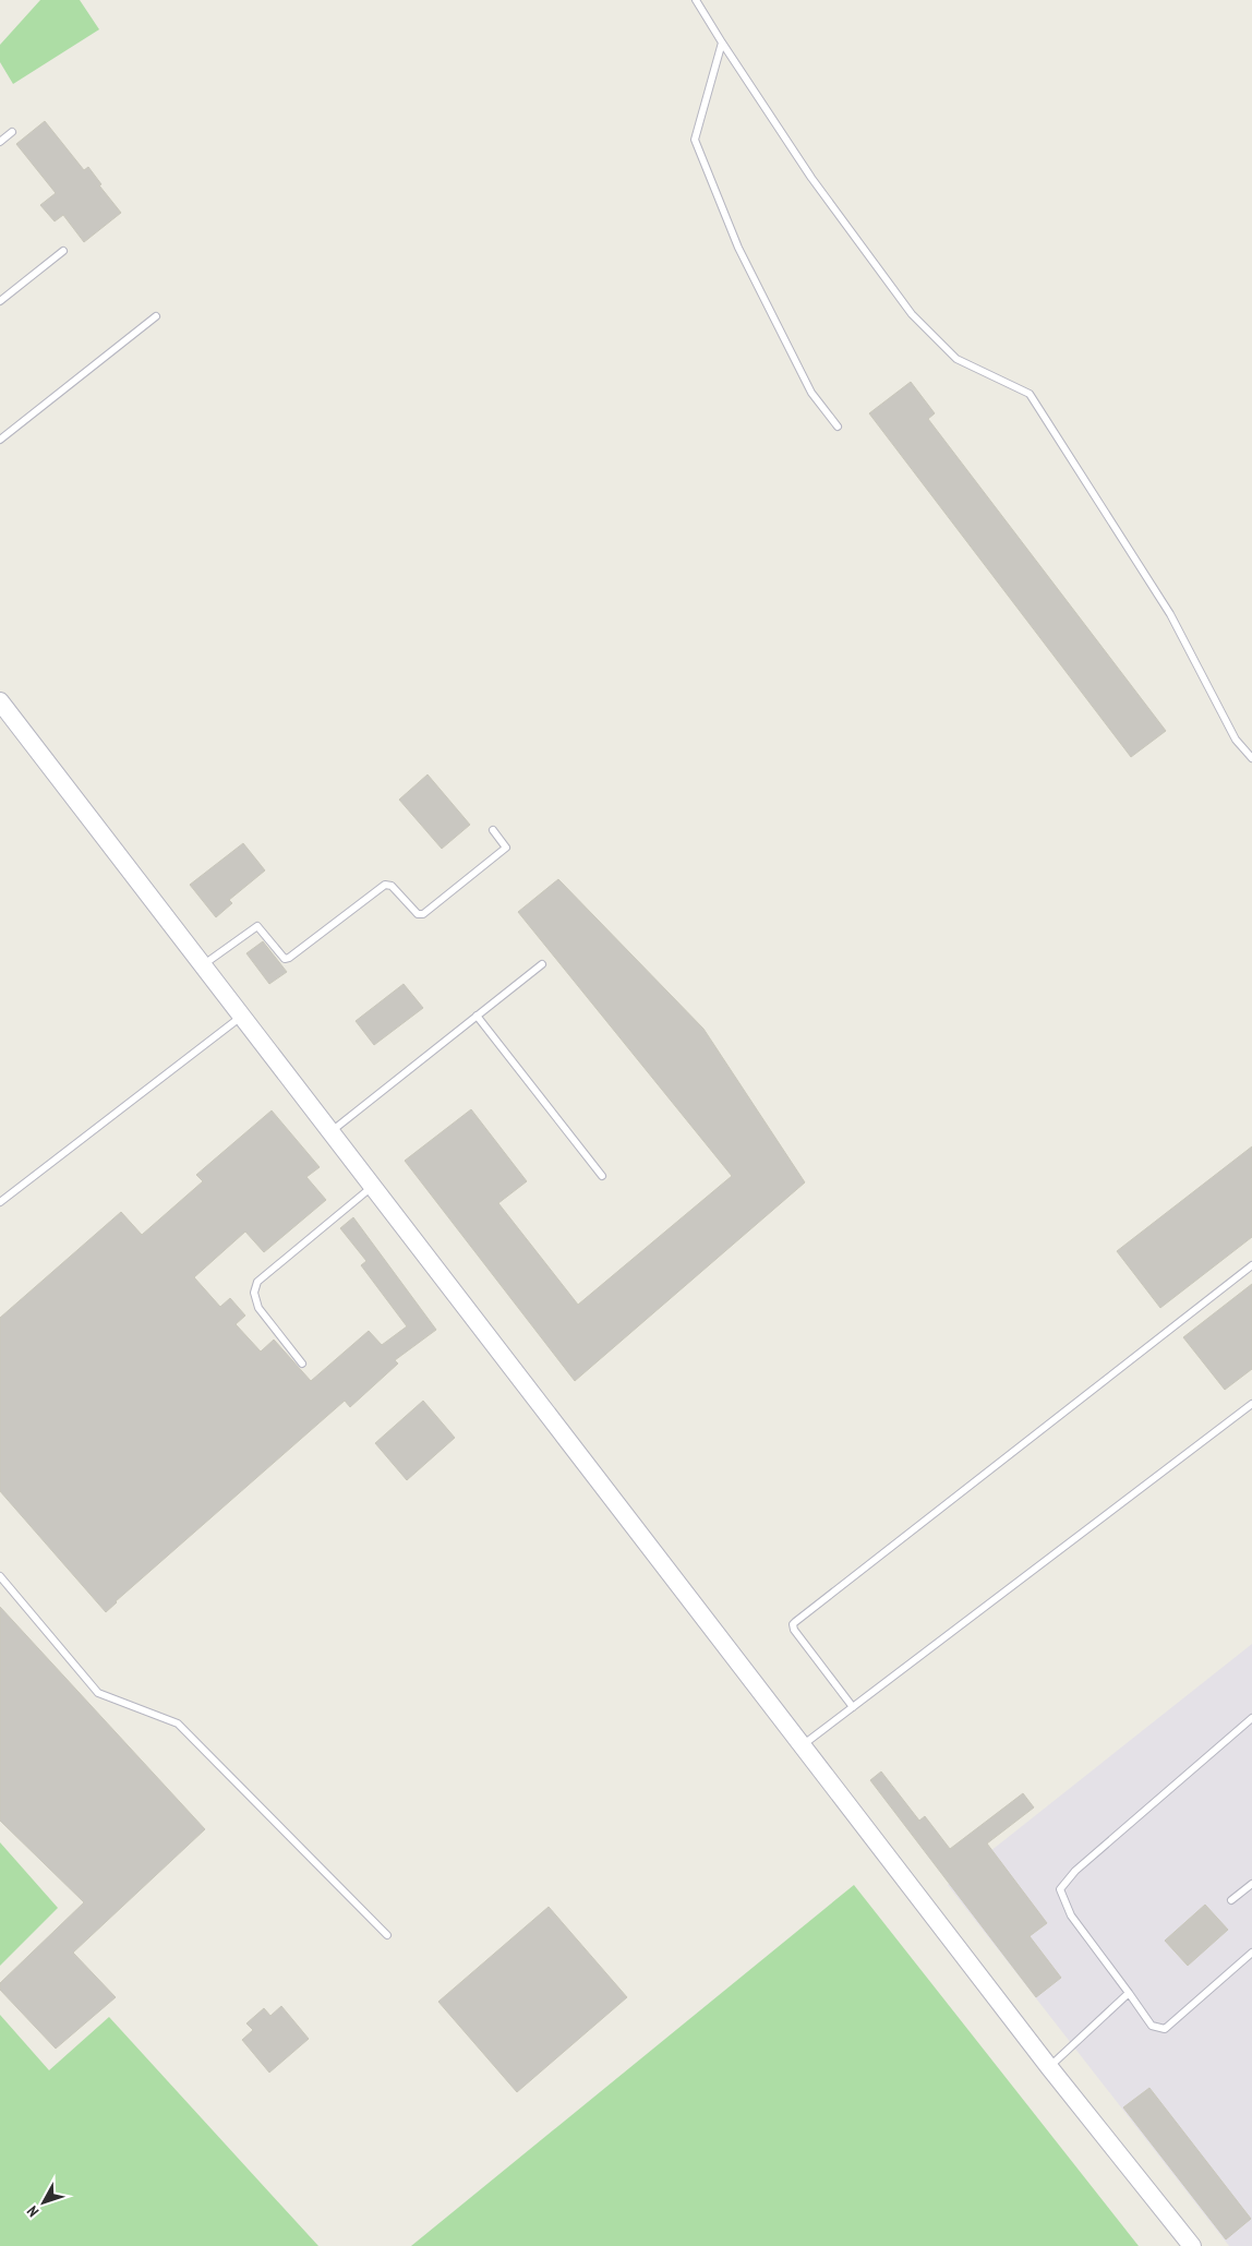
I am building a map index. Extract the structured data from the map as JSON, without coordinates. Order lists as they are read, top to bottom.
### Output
{
  "north": "bottom left"
}
